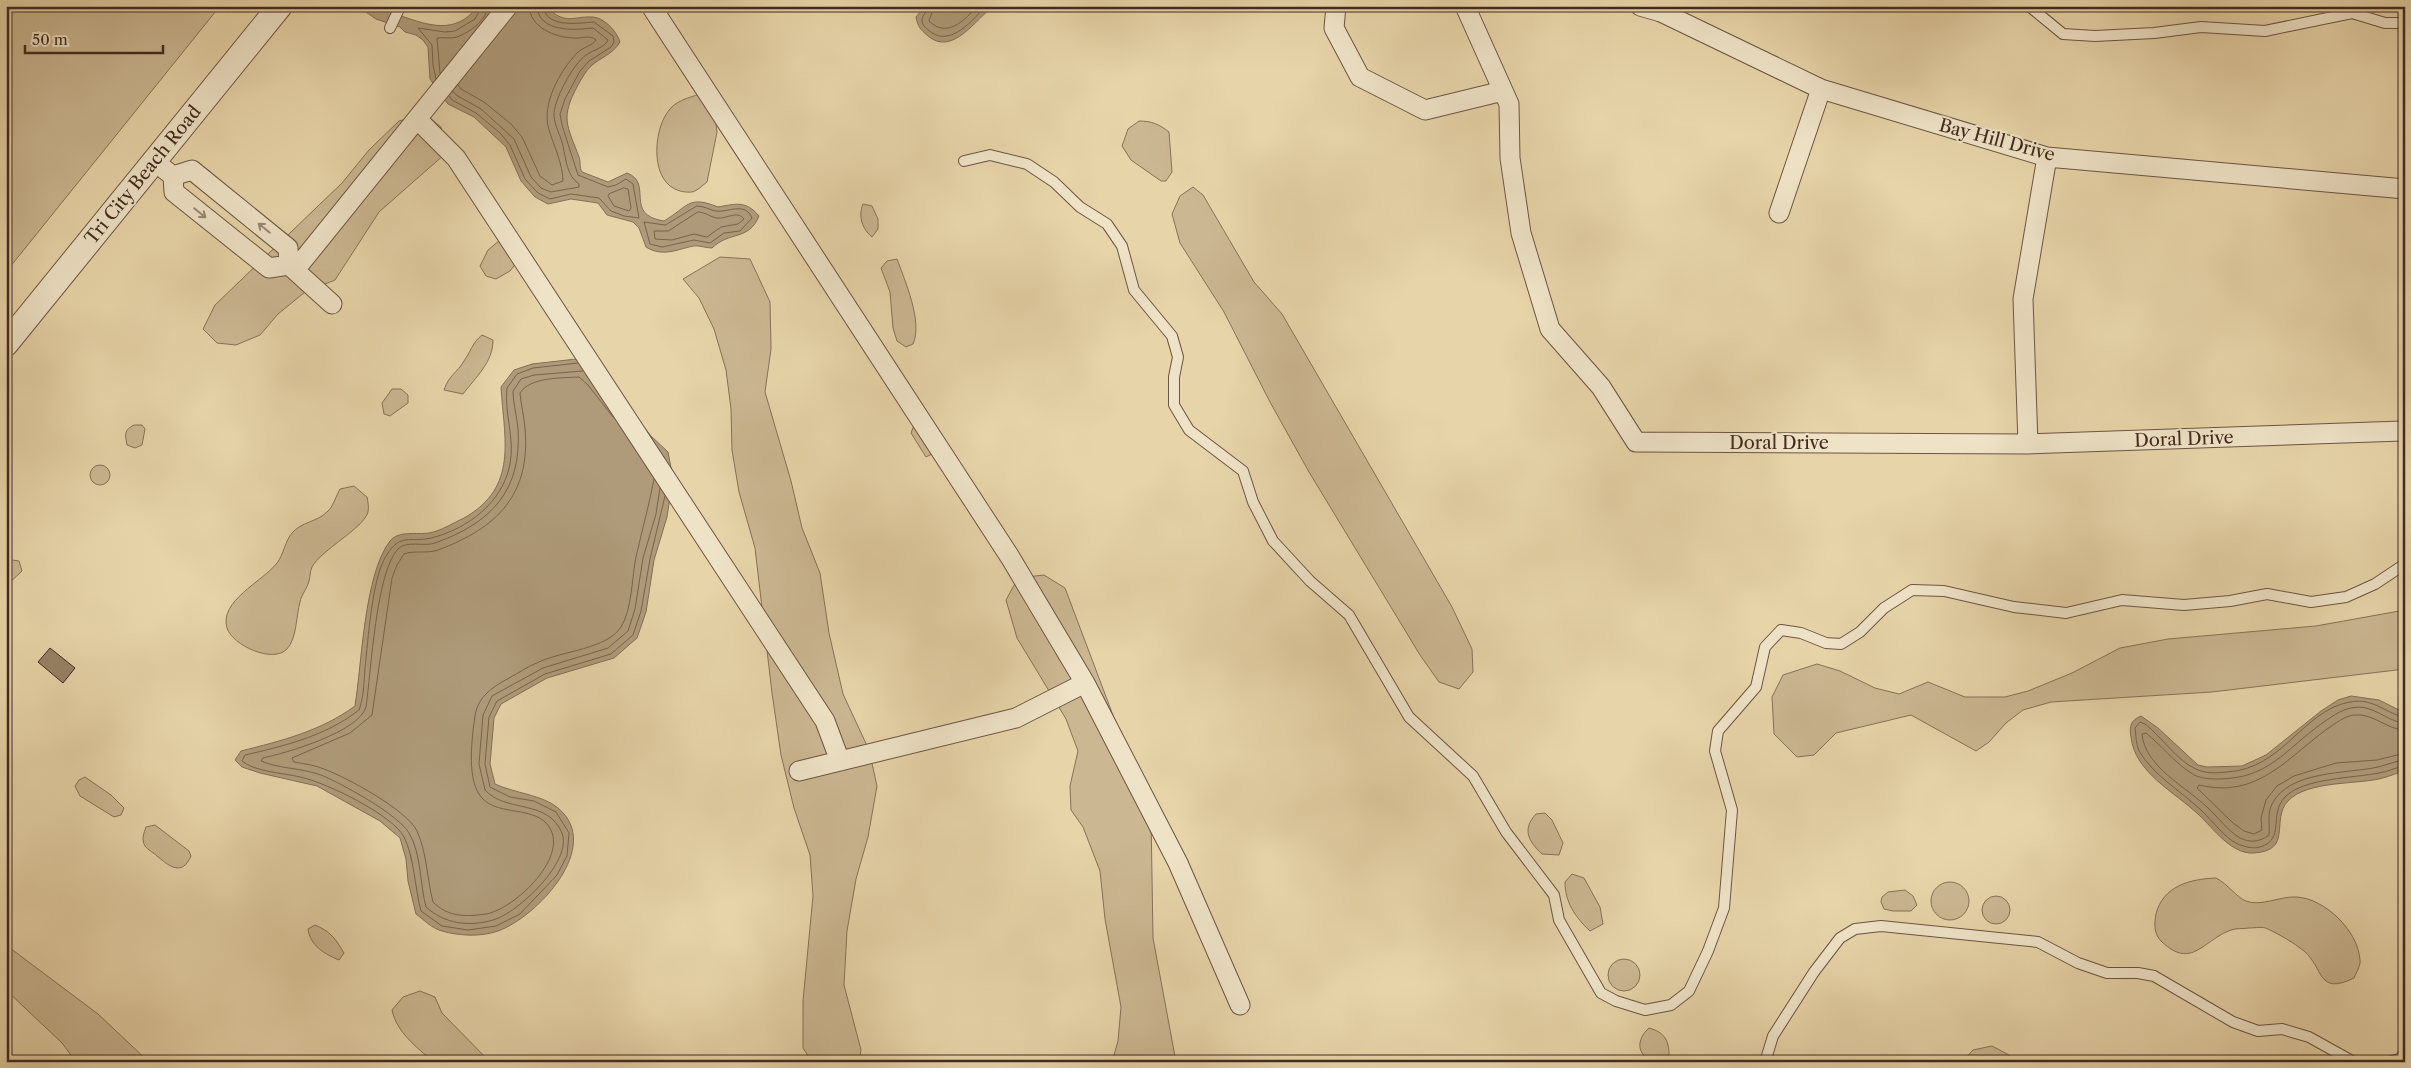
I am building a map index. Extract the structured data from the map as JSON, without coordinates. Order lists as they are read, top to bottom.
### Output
{
  "streets": {
    "street": ["Bay Hill Drive", "Tri City Beach Road", "Doral Drive"]
  },
  "scale_bar": "50 m"
}
